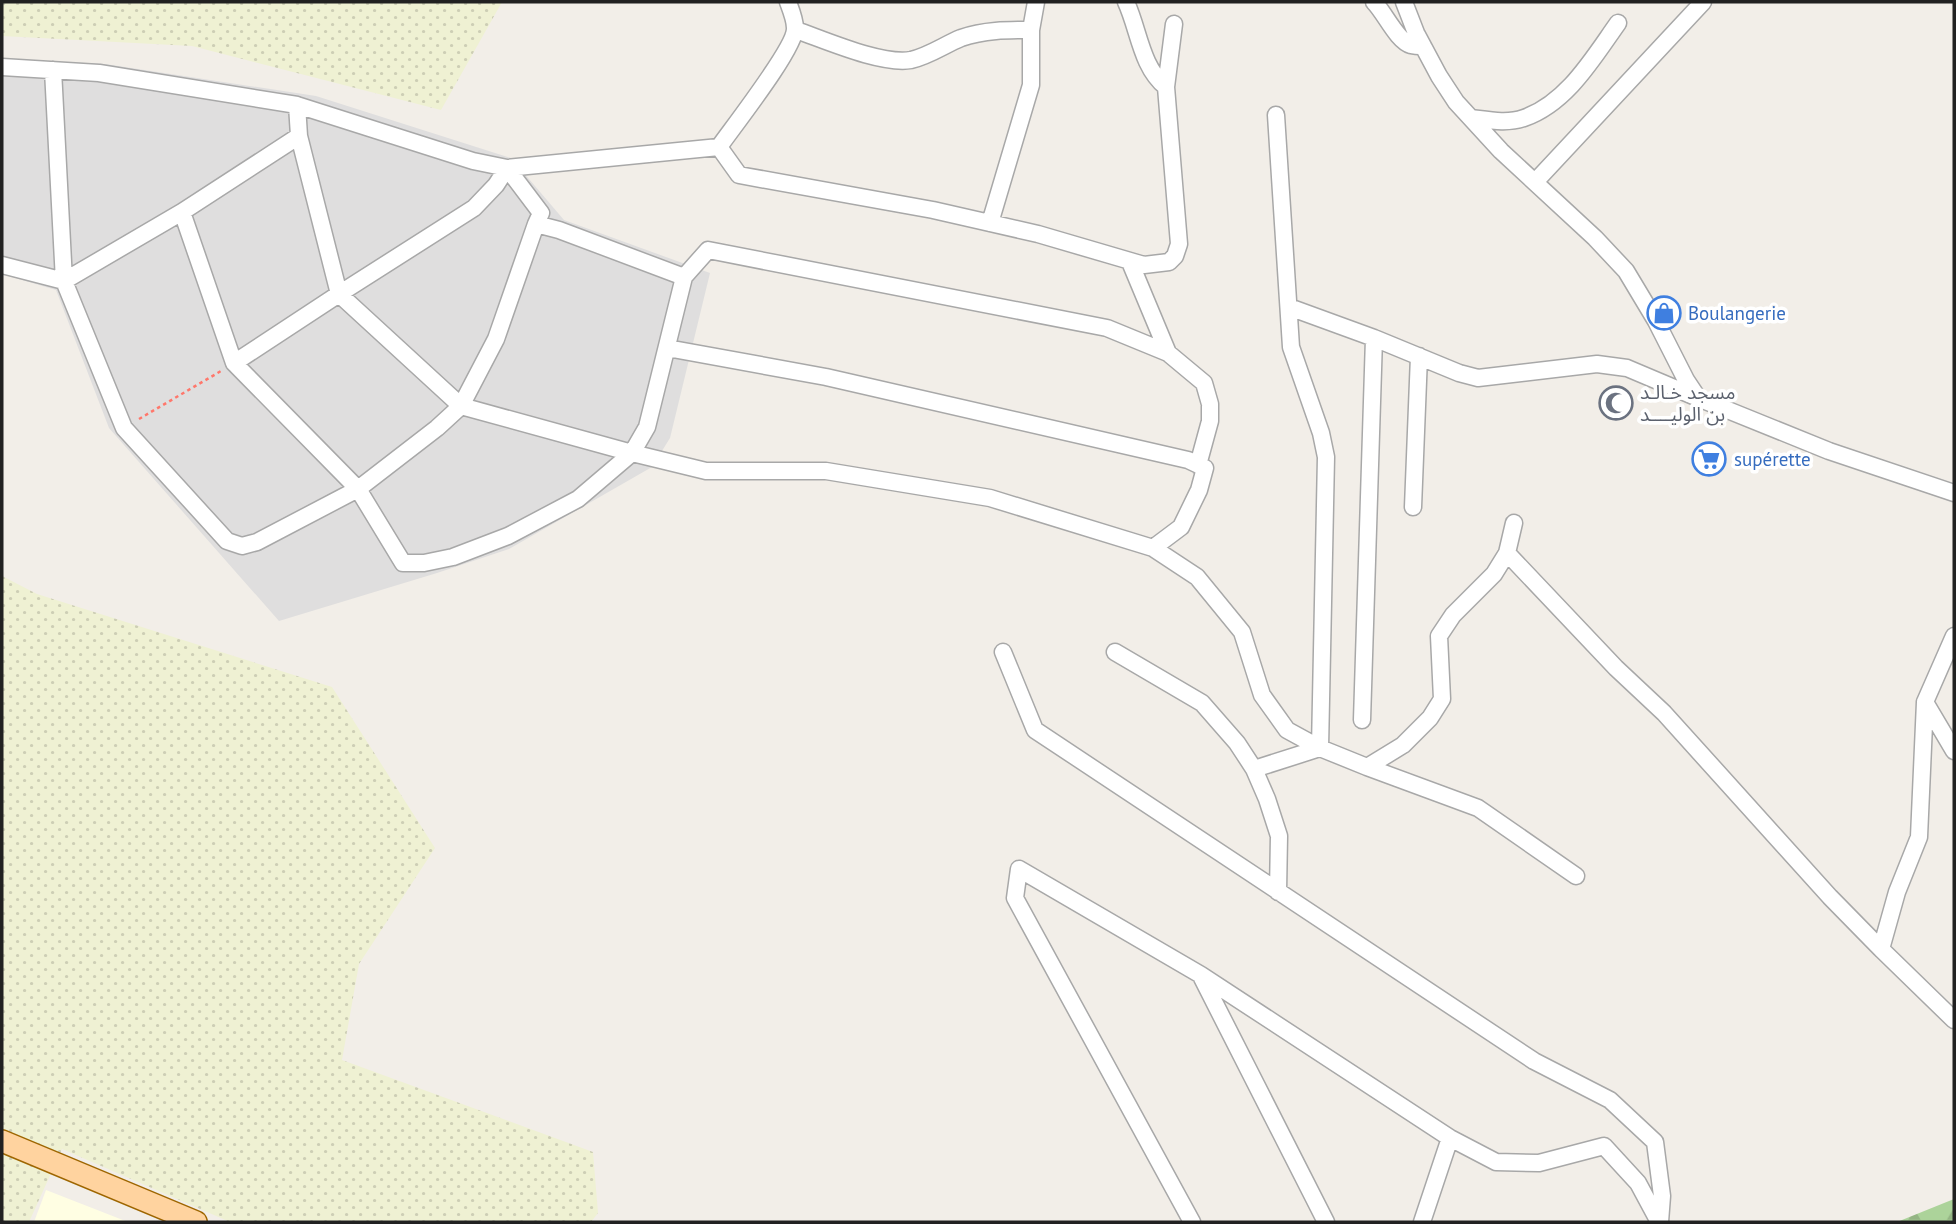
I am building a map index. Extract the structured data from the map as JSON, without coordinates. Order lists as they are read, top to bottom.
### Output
{
  "places": {
    "shop": ["Boulangerie"],
    "mosque": ["مسجد خـالـد بن الوليــــد"],
    "supermarket": ["supérette"]
  }
}
